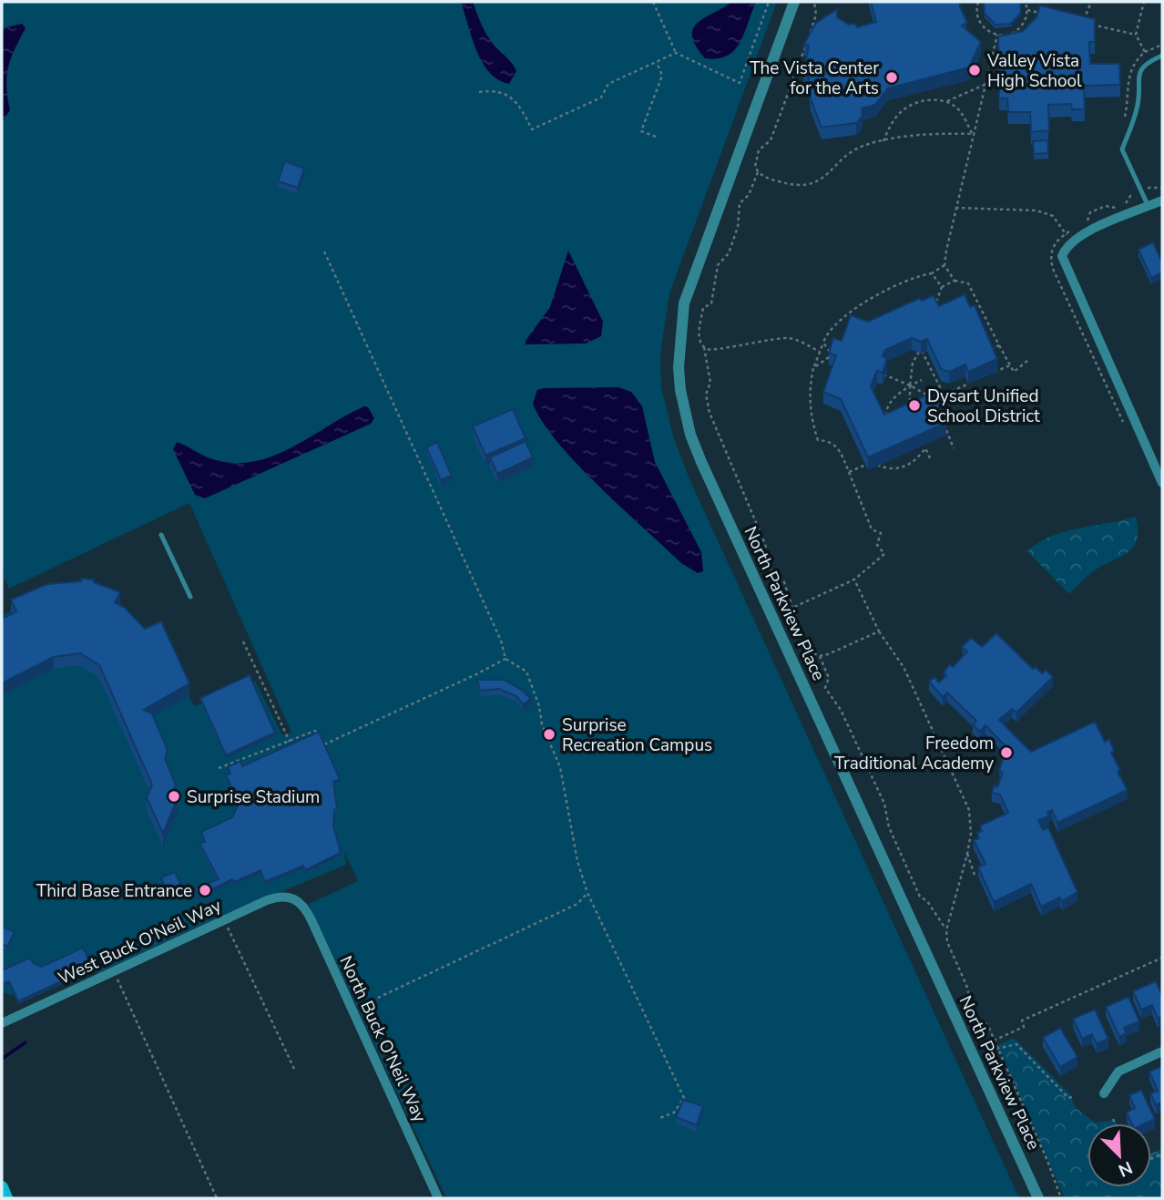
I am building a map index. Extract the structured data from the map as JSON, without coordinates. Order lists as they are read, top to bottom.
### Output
{
  "streets": {
    "street": ["North Parkview Place", "West Buck O'Neil Way", "North Buck O'Neil Way"]
  },
  "crossings": [
    ["West Buck O'Neil Way", "North Buck O'Neil Way"]
  ],
  "places": [
    "Valley Vista High School",
    "The Vista Center for the Arts",
    "Dysart Unified School District",
    "Surprise Recreation Campus",
    "Freedom Traditional Academy",
    "Surprise Stadium",
    "Third Base Entrance"
  ],
  "north": "bottom right"
}
